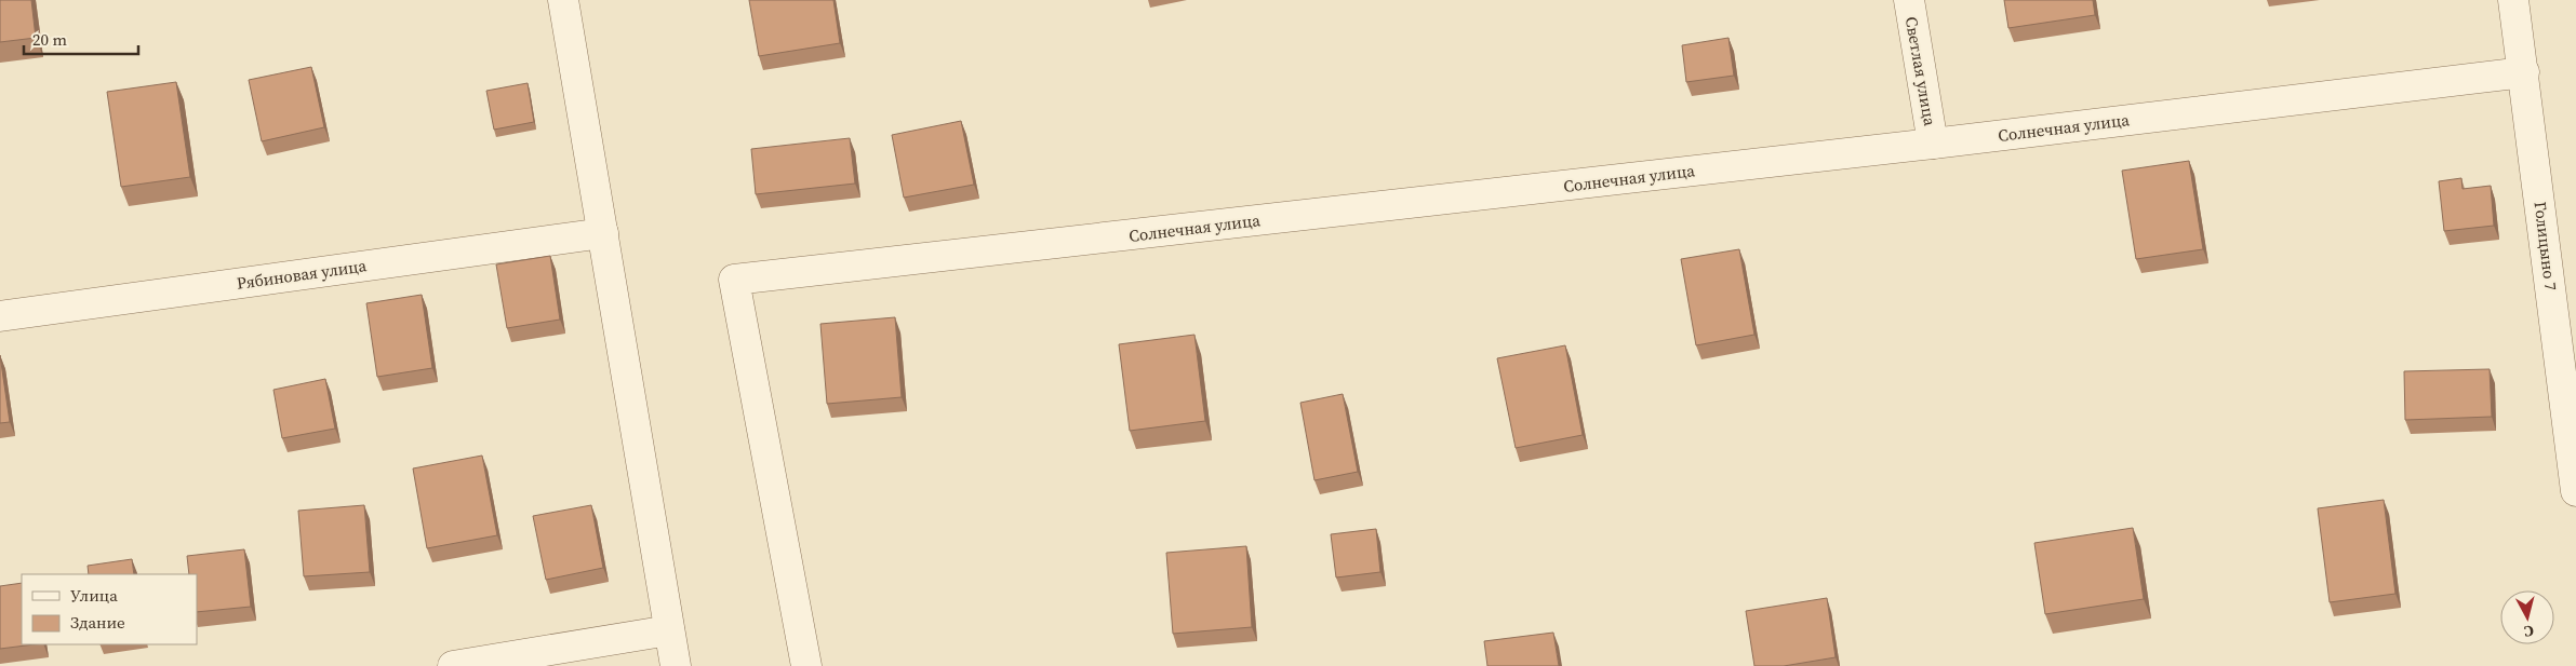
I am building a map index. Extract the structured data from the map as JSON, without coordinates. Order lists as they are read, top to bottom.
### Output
{
  "streets": {
    "street": [
      "Светлая улица",
      "Солнечная улица",
      "Голицыно 7",
      "Рябиновая улица"
    ]
  },
  "crossings": [
    ["Светлая улица", "Солнечная улица"],
    ["Солнечная улица", "Голицыно 7"]
  ],
  "legend": ["Улица", "Здание"],
  "scale_bar": "20 m",
  "north": "bottom"
}
